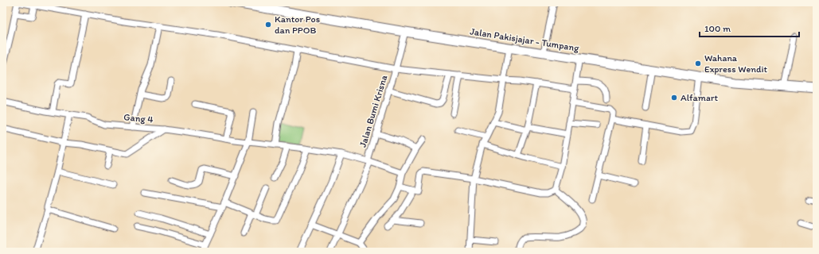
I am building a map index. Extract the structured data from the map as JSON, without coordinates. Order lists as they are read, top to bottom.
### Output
{
  "streets": {
    "main road": ["Jalan Pakisjajar - Tumpang"],
    "street": ["Jalan Bumi Krisna", "Gang 4"]
  },
  "crossings": [
    ["Jalan Pakisjajar - Tumpang", "Jalan Bumi Krisna"],
    ["Jalan Bumi Krisna", "Gang 4"]
  ],
  "places": ["Kantor Pos dan PPOB", "Wahana Express Wendit", "Alfamart"],
  "scale_bar": "100 m"
}
